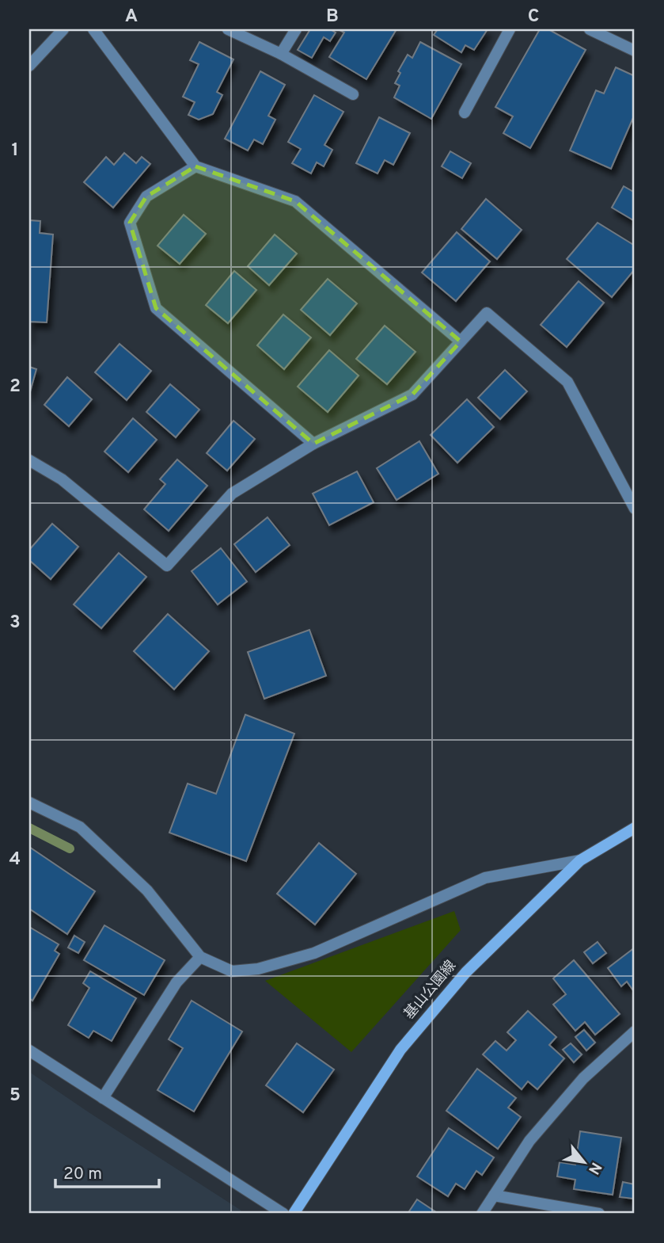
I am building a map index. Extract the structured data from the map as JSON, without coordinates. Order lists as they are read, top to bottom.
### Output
{
  "streets": {
    "main road": ["基山公園線"]
  },
  "scale_bar": "20 m",
  "north": "bottom right",
  "grid": {
    "columns": ["A", "B", "C"],
    "rows": [
      "1",
      "2",
      "3",
      "4",
      "5"
    ]
  }
}
